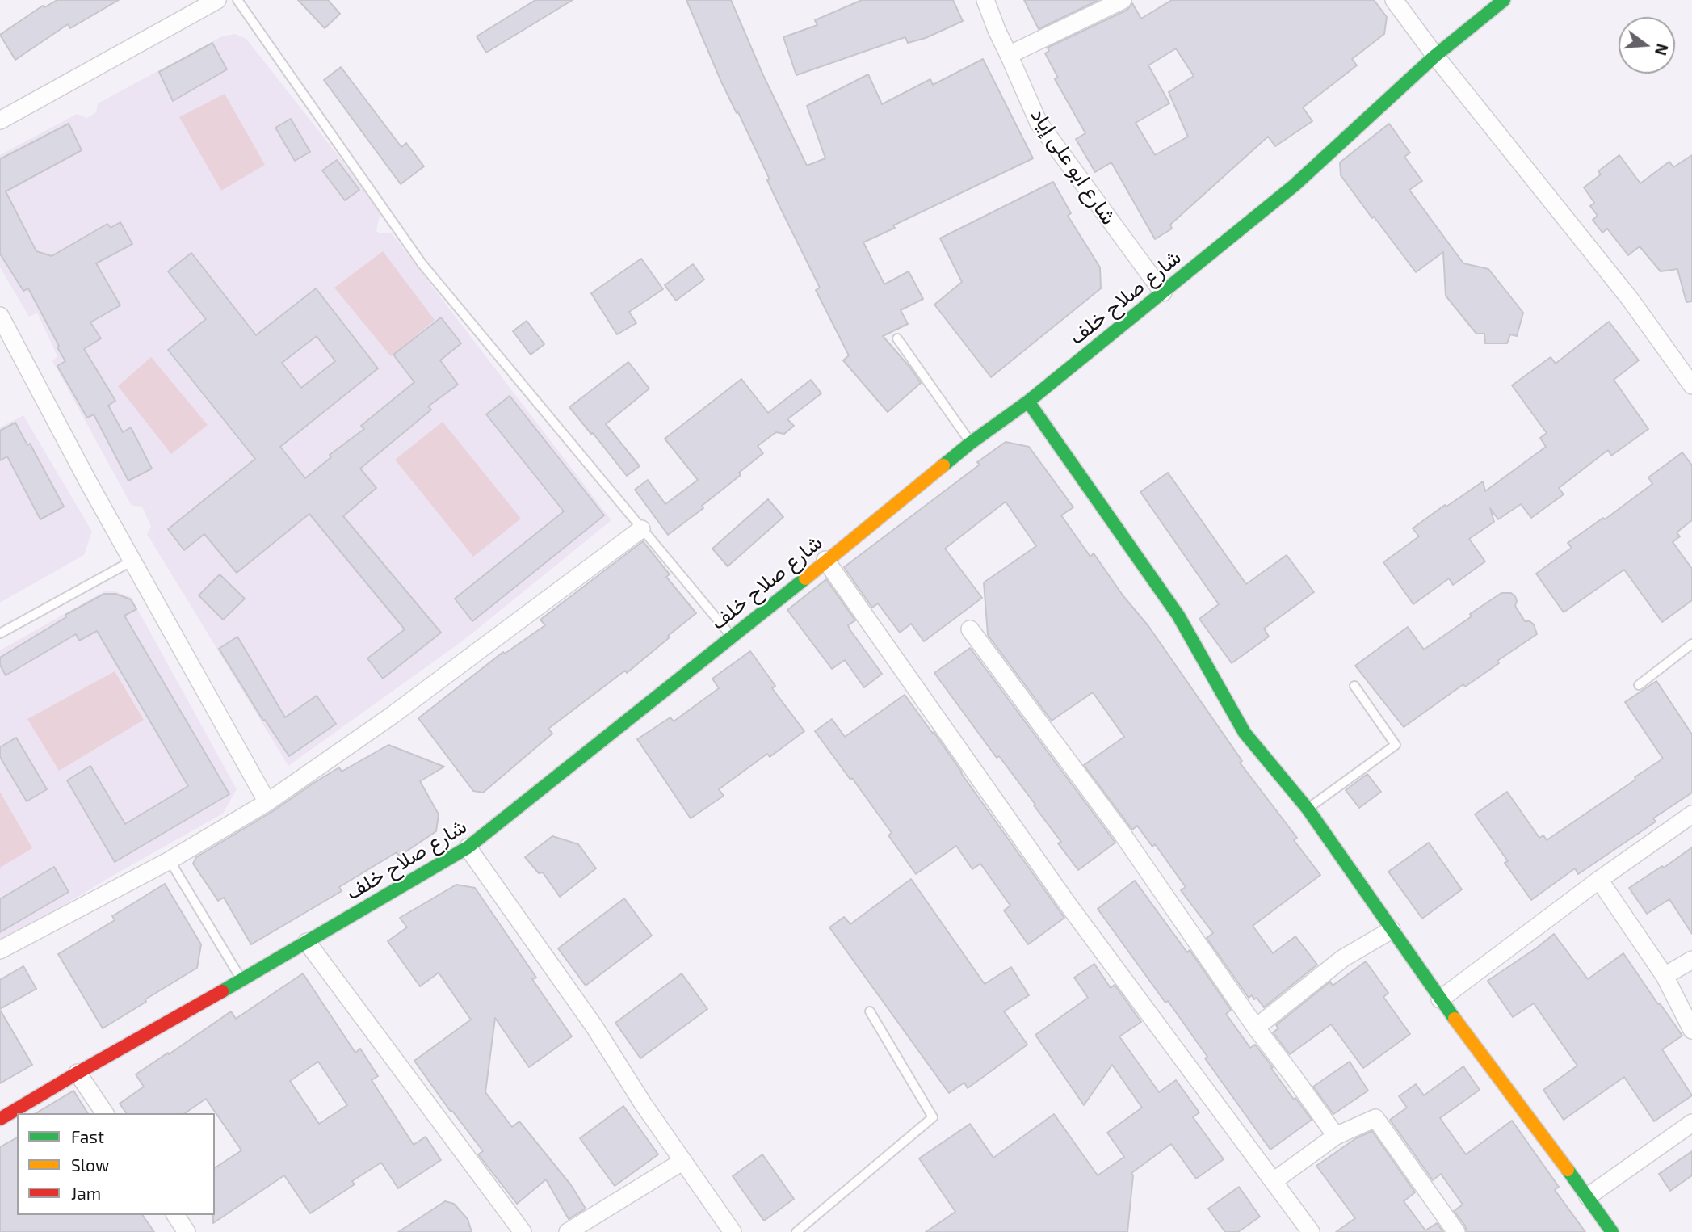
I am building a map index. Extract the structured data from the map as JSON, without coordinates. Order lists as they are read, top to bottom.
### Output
{
  "streets": {
    "main road": ["شارع صلاح خلف"],
    "street": ["شارع ابو على إياد"]
  },
  "crossings": [
    ["شارع ابو على إياد", "شارع صلاح خلف"]
  ],
  "legend": ["Fast", "Slow", "Jam"],
  "north": "right"
}
